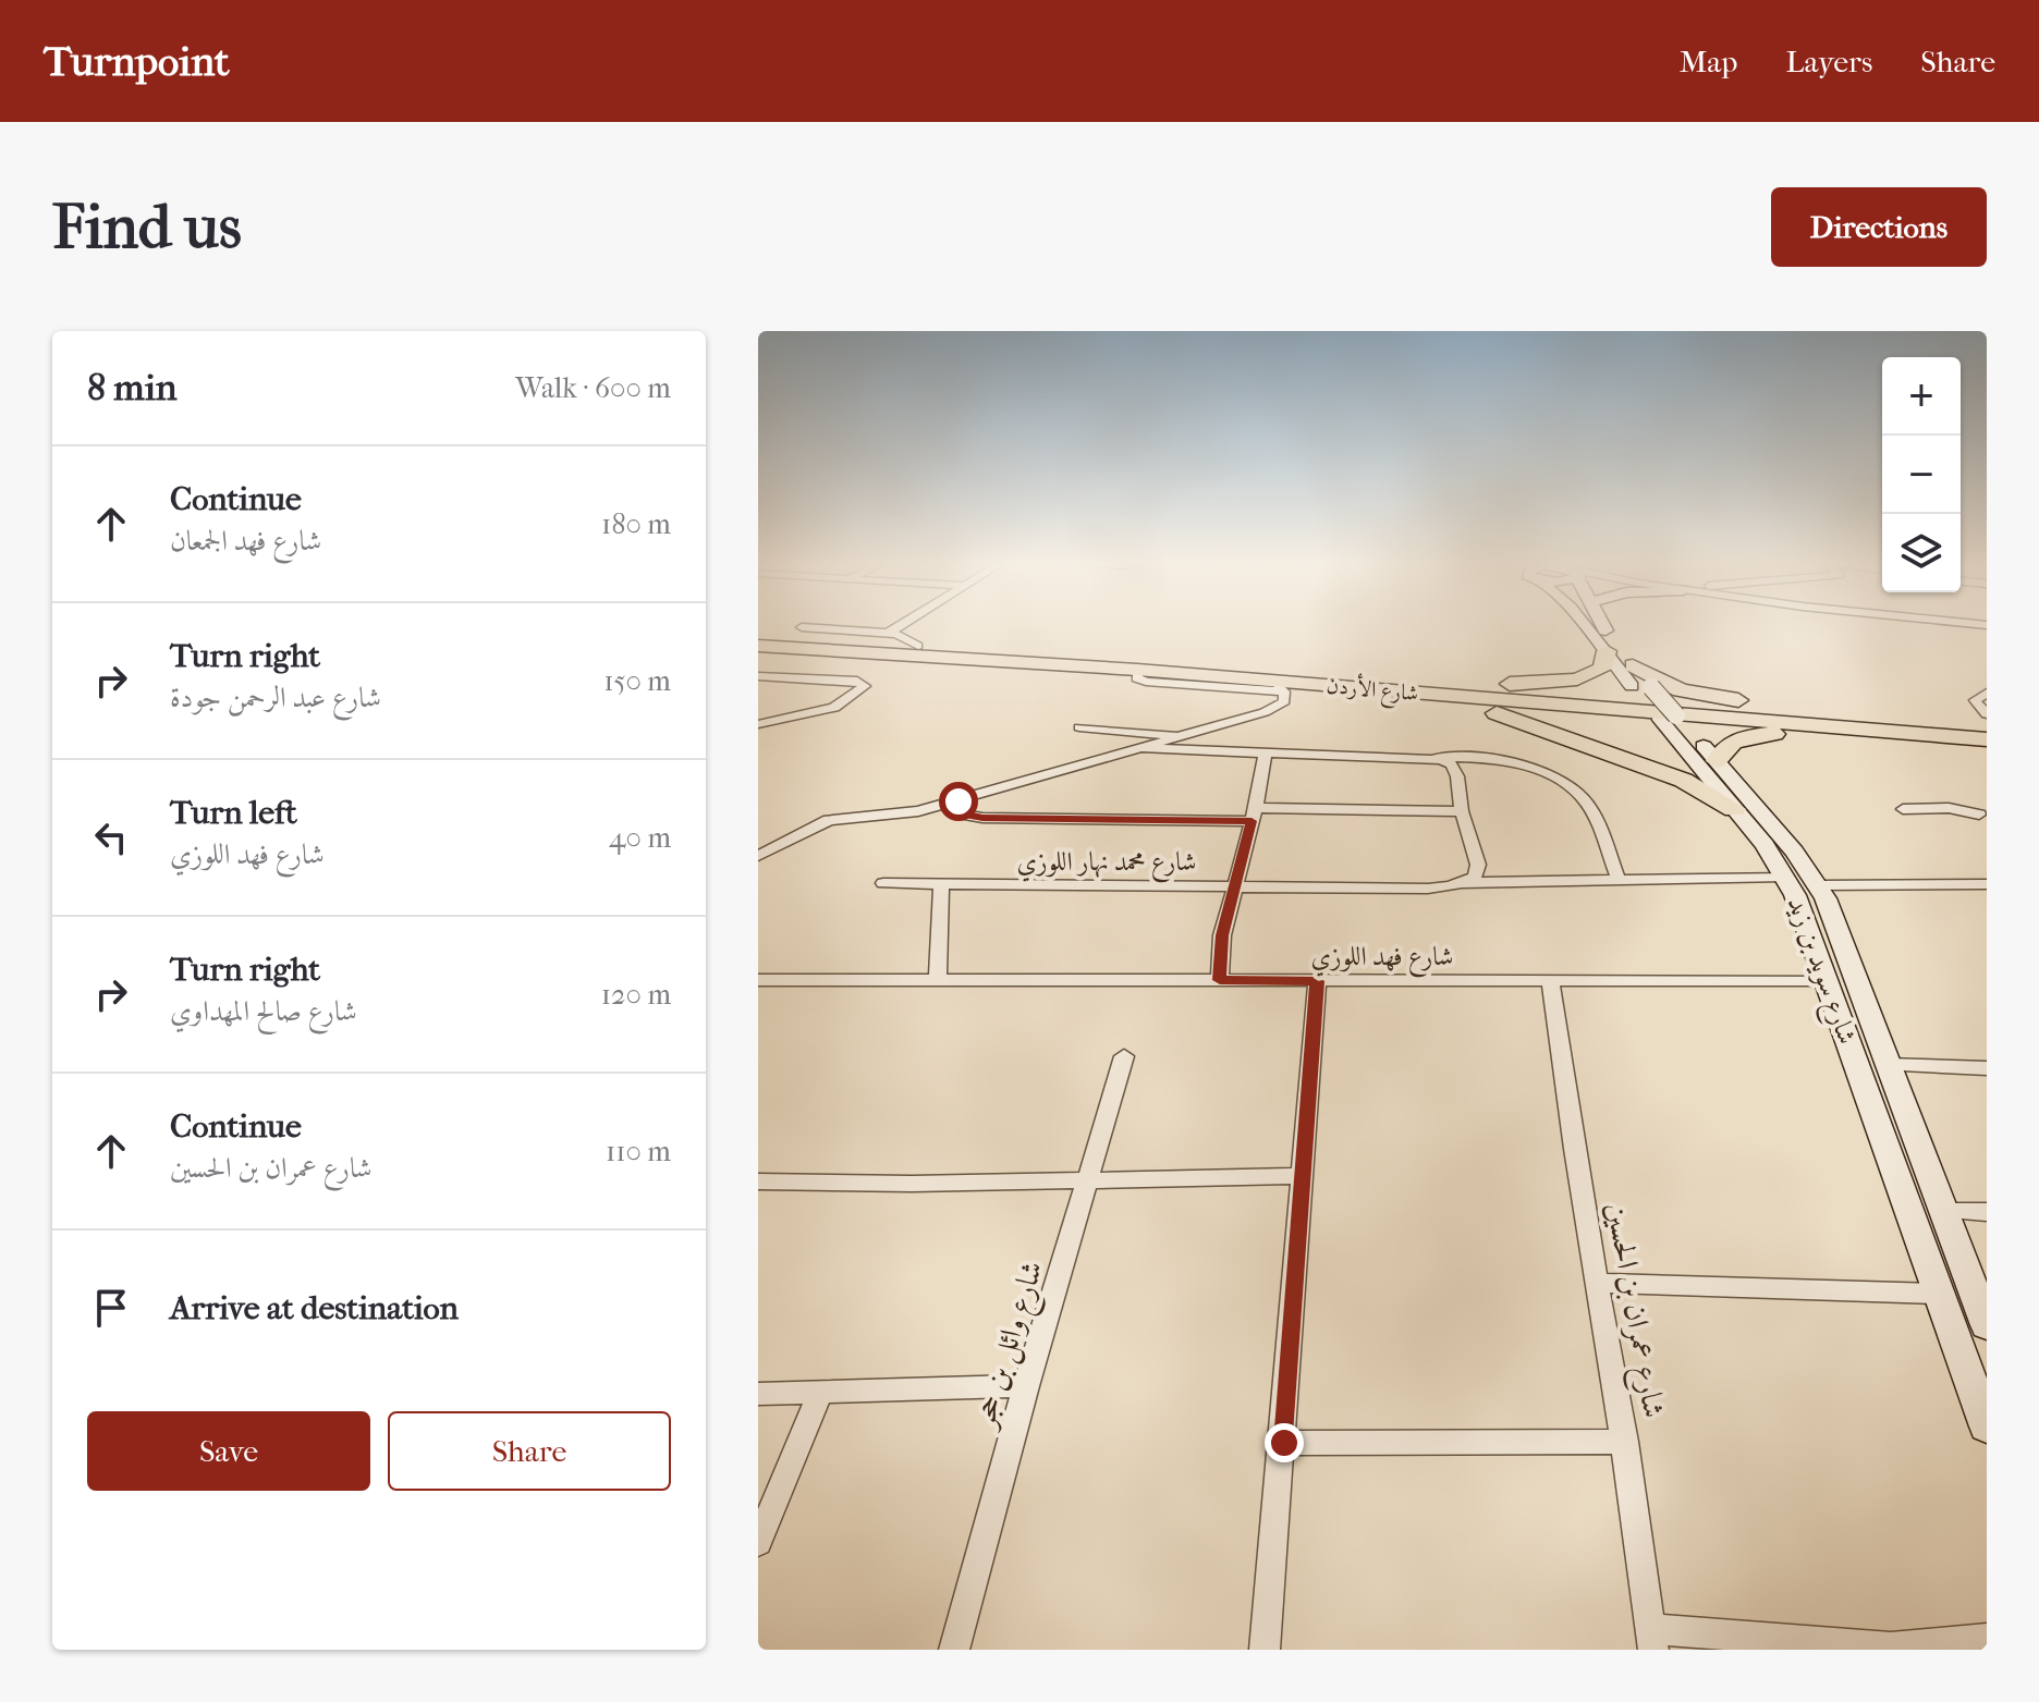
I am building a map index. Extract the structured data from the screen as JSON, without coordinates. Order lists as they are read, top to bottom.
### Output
{
  "streets": {
    "highway": ["شارع الأردن"],
    "main road": ["شارع سويد بن زيد"],
    "street": [
      "شارع محمد نهار اللوزي",
      "شارع فهد اللوزي",
      "شارع عمران بن الحسين",
      "شارع وائل بن حجر"
    ]
  },
  "crossings": [
    ["شارع محمد نهار اللوزي", "شارع سويد بن زيد"],
    ["شارع فهد اللوزي", "شارع سويد بن زيد"],
    ["شارع فهد اللوزي", "شارع عمران بن الحسين"]
  ],
  "page": {
    "header": "Turnpoint",
    "nav": ["Map", "Layers", "Share"],
    "buttons": [
      "Directions",
      ["Save", "Share"]
    ],
    "title": "Find us",
    "heading": ["8 min", "Walk · 600 m"],
    "map_buttons": ["+", "−"],
    "list": [
      ["Continue", "شارع فهد الجمعان", "180 m"],
      ["Turn right", "شارع عبد الرحمن جودة", "150 m"],
      ["Turn left", "شارع فهد اللوزي", "40 m"],
      ["Turn right", "شارع صالح المهداوي", "120 m"],
      ["Continue", "شارع عمران بن الحسين", "110 m"],
      "Arrive at destination"
    ]
  }
}
